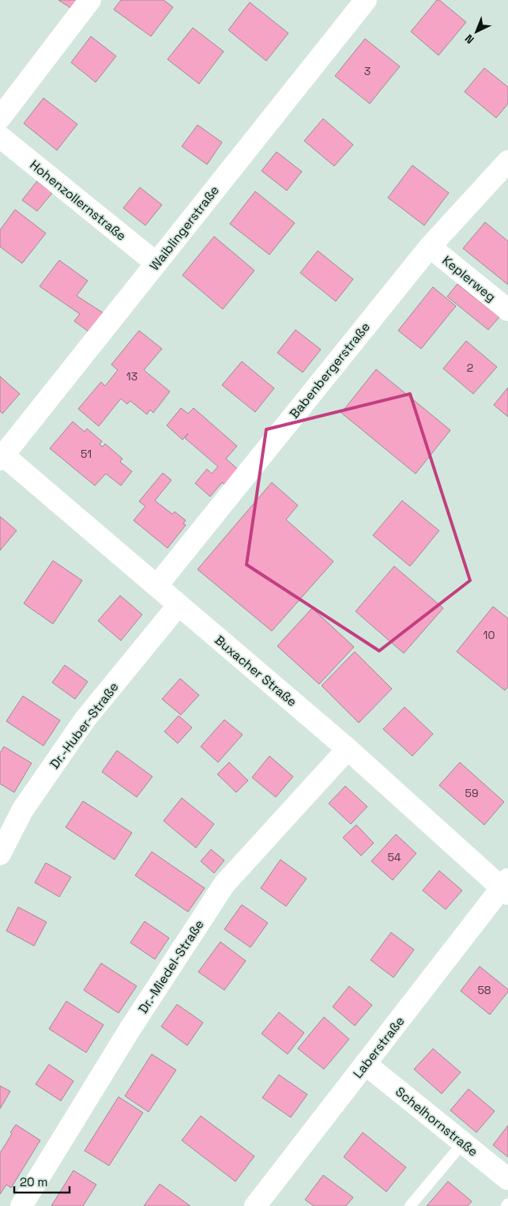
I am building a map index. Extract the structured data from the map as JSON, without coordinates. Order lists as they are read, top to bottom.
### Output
{
  "streets": {
    "street": [
      "Hohenzollernstraße",
      "Waiblingerstraße",
      "Keplerweg",
      "Babenbergerstraße",
      "Buxacher Straße",
      "Dr.-Huber-Straße",
      "Dr.-Miedel-Straße",
      "Laberstraße",
      "Schelhornstraße"
    ]
  },
  "crossings": [
    ["Hohenzollernstraße", "Waiblingerstraße"],
    ["Waiblingerstraße", "Buxacher Straße"],
    ["Keplerweg", "Babenbergerstraße"],
    ["Babenbergerstraße", "Buxacher Straße"],
    ["Buxacher Straße", "Dr.-Huber-Straße"],
    ["Buxacher Straße", "Dr.-Miedel-Straße"],
    ["Buxacher Straße", "Laberstraße"],
    ["Laberstraße", "Schelhornstraße"]
  ],
  "house_numbers": [
    "3",
    "2",
    "13",
    "51",
    "10",
    "59",
    "54",
    "58"
  ],
  "scale_bar": "20 m",
  "north": "bottom left"
}
